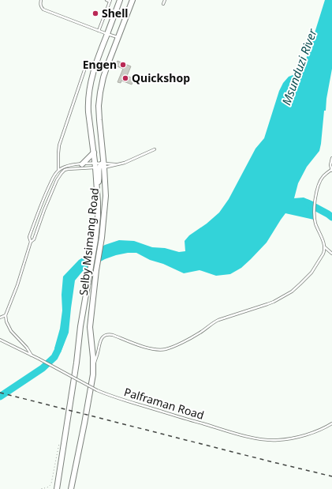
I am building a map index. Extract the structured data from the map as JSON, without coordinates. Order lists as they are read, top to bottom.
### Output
{
  "streets": {
    "main road": ["Selby Msimang Road"],
    "lane": ["Palframan Road"]
  },
  "water": ["Msunduzi River"],
  "places": ["Shell", "Engen", "Quickshop"]
}
